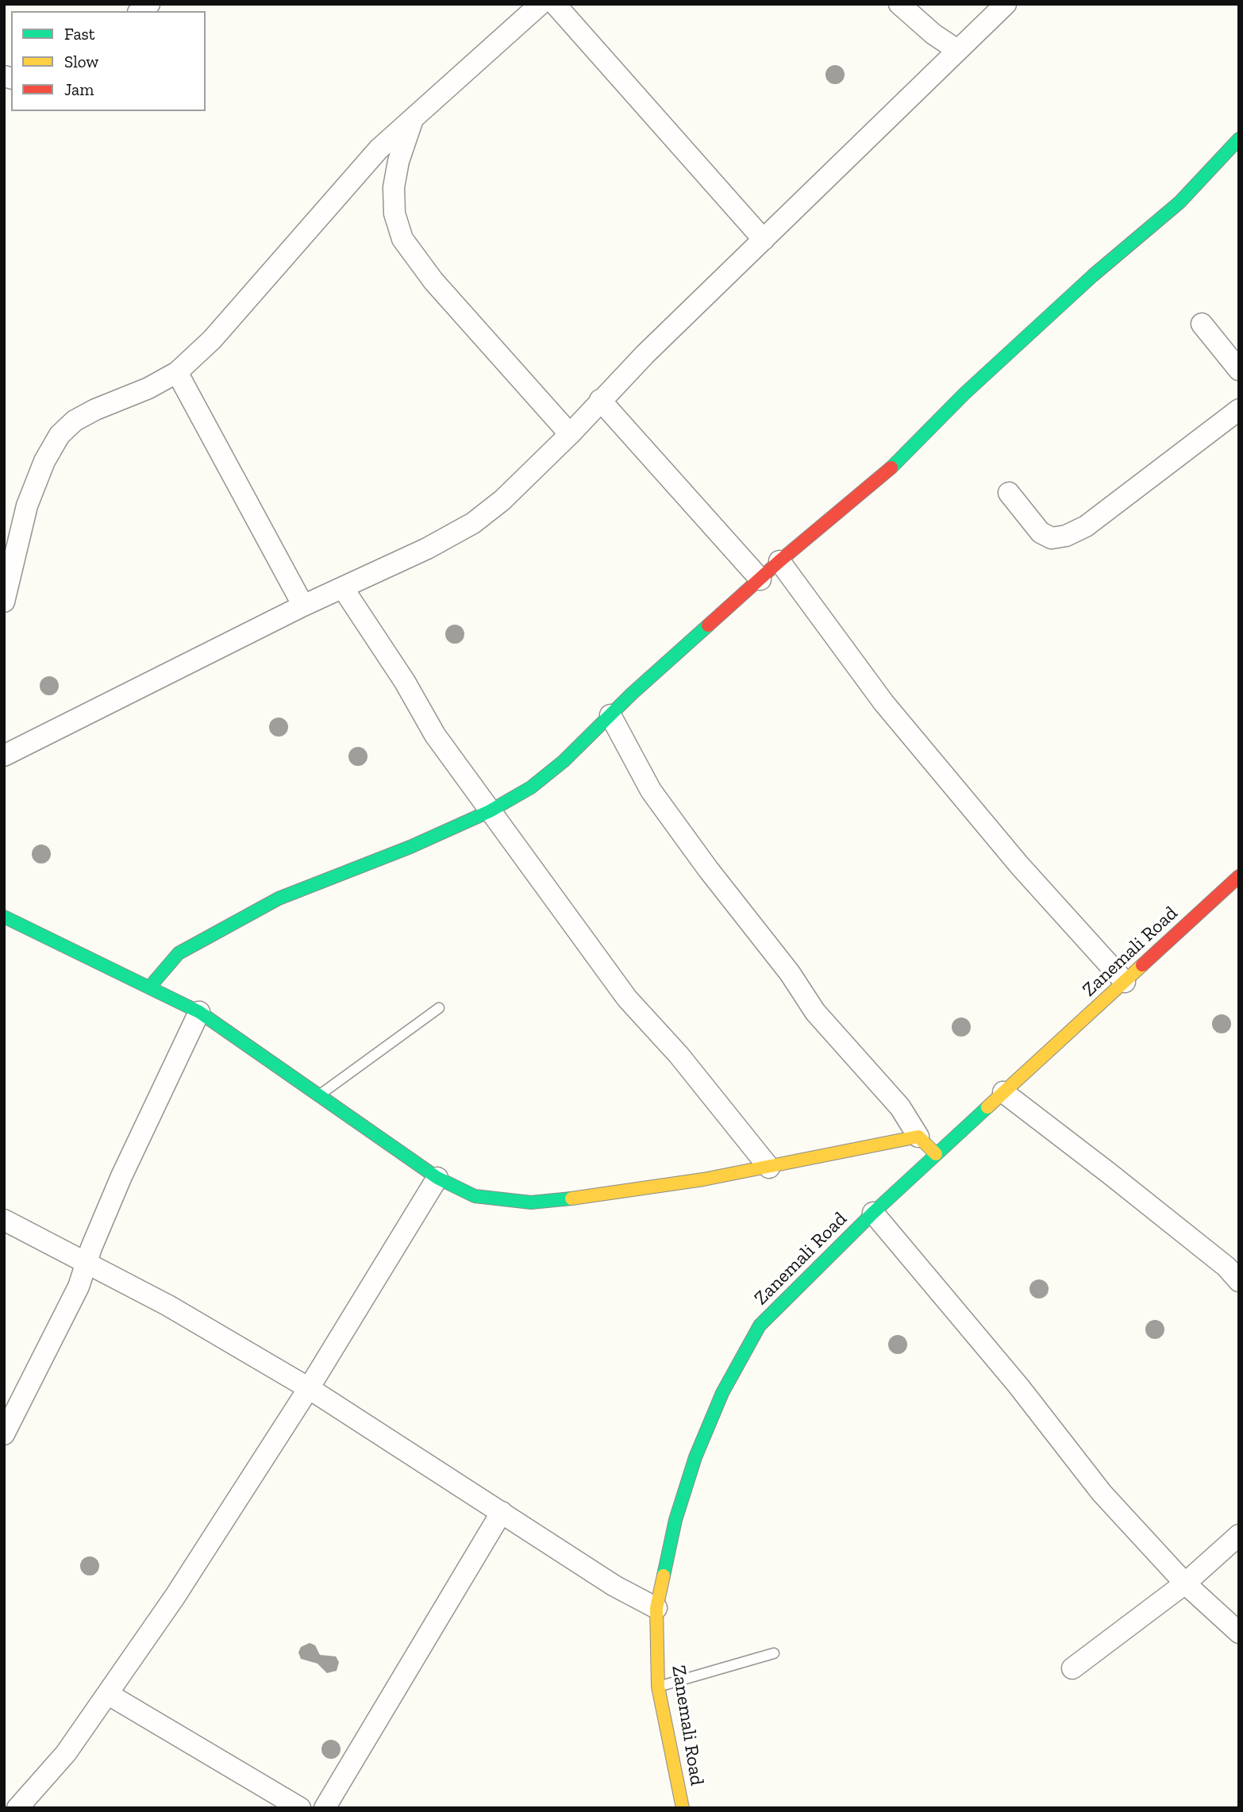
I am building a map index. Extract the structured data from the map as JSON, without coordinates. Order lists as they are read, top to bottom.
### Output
{
  "streets": {
    "street": ["Zanemali Road"]
  },
  "legend": ["Fast", "Slow", "Jam"]
}
